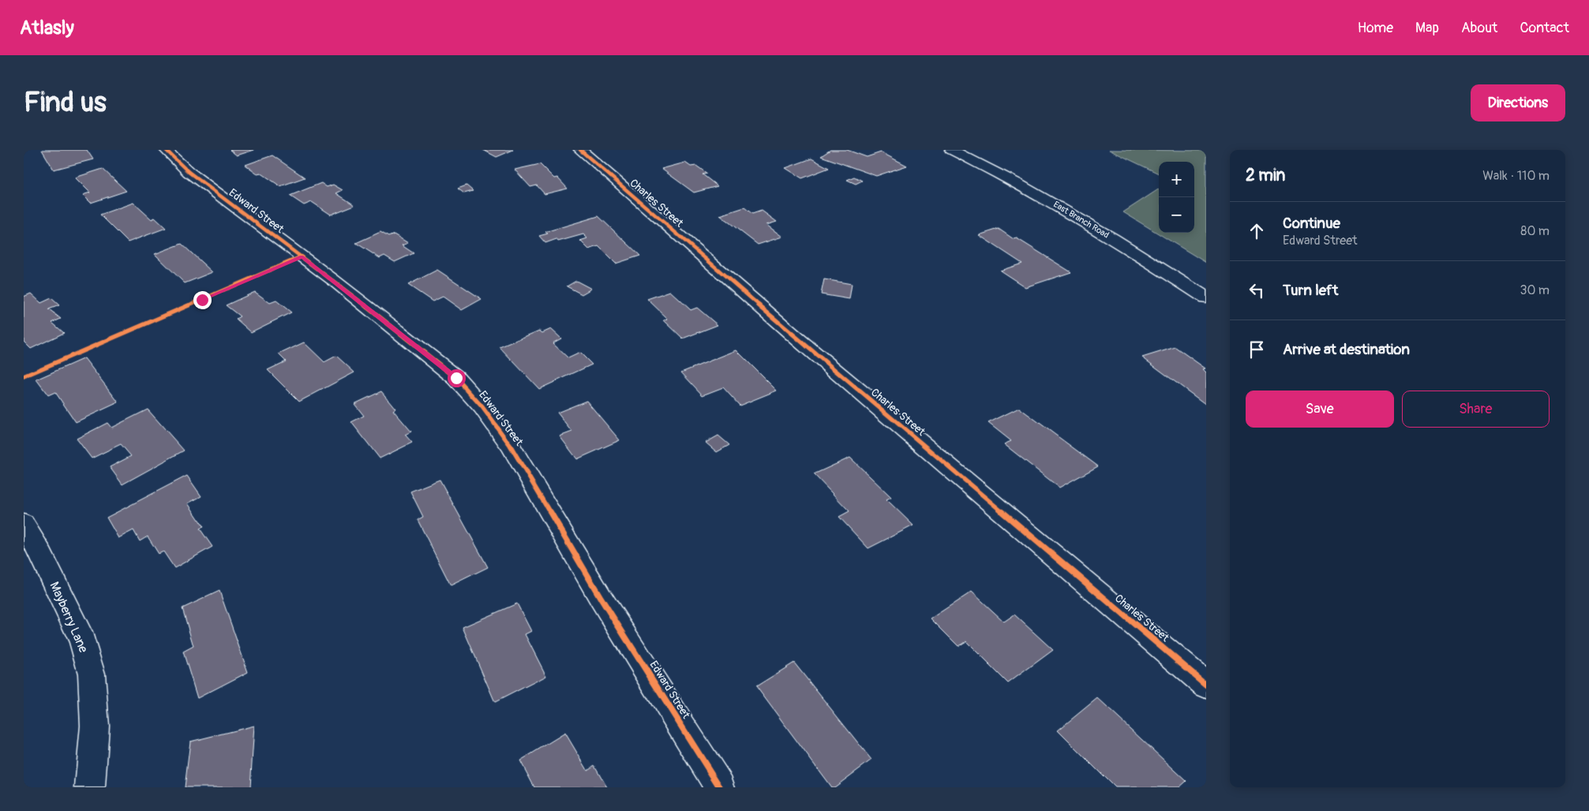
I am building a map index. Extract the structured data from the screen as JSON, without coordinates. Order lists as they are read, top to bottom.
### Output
{
  "streets": {
    "street": [
      "Charles Street",
      "Edward Street",
      "East Branch Road",
      "Mayberry Lane"
    ]
  },
  "page": {
    "header": "Atlasly",
    "nav": [
      "Home",
      "Map",
      "About",
      "Contact"
    ],
    "buttons": [
      "Directions",
      ["Save", "Share"]
    ],
    "title": "Find us",
    "heading": ["2 min", "Walk · 110 m"],
    "map_buttons": ["+", "−"],
    "list": [
      ["Continue", "Edward Street", "80 m"],
      ["Turn left", "30 m"],
      "Arrive at destination"
    ]
  }
}
